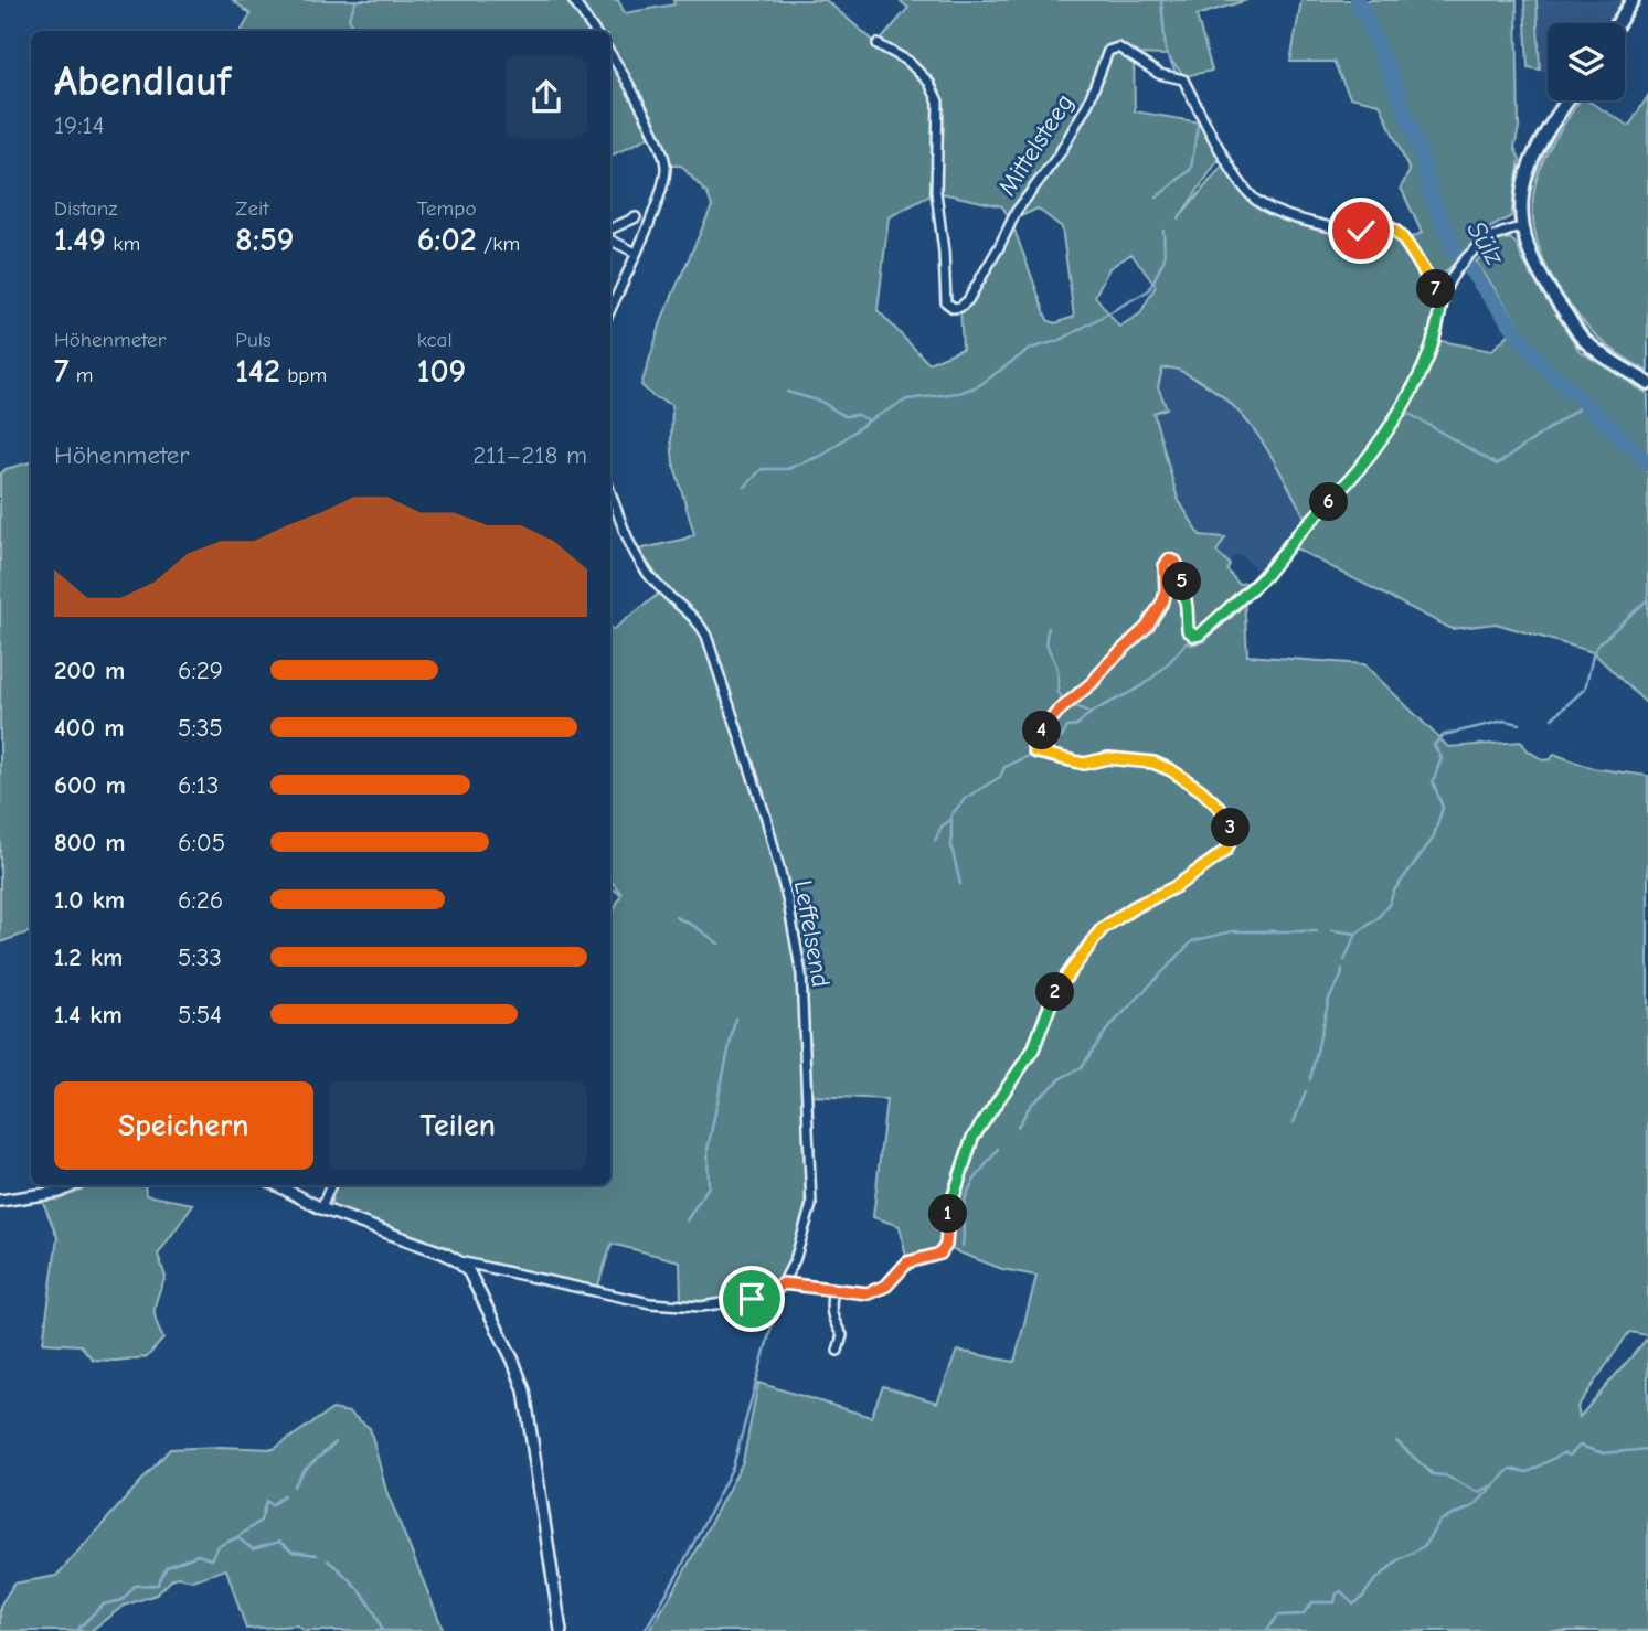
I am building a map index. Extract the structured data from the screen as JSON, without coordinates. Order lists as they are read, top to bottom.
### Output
{
  "streets": {
    "street": ["Mittelsteeg", "Leffelsend"]
  },
  "water": ["Sülz"],
  "page": {
    "heading": ["Abendlauf", "19:14"],
    "stats": [
      ["Distanz", "1.49 km"],
      ["Zeit", "8:59"],
      ["Tempo", "6:02 /km"],
      ["Höhenmeter", "7 m"],
      ["Puls", "142 bpm"],
      ["kcal", "109"]
    ],
    "pins": [
      "7",
      "6",
      "5",
      "4",
      "3",
      "2",
      "1"
    ],
    "chart": ["Höhenmeter", "211–218 m"],
    "list": [
      {
        "name": "200 m",
        "note": "6:29"
      },
      {
        "name": "400 m",
        "note": "5:35"
      },
      {
        "name": "600 m",
        "note": "6:13"
      },
      {
        "name": "800 m",
        "note": "6:05"
      },
      {
        "name": "1.0 km",
        "note": "6:26"
      },
      {
        "name": "1.2 km",
        "note": "5:33"
      },
      {
        "name": "1.4 km",
        "note": "5:54"
      }
    ],
    "buttons": ["Speichern", "Teilen"]
  }
}
